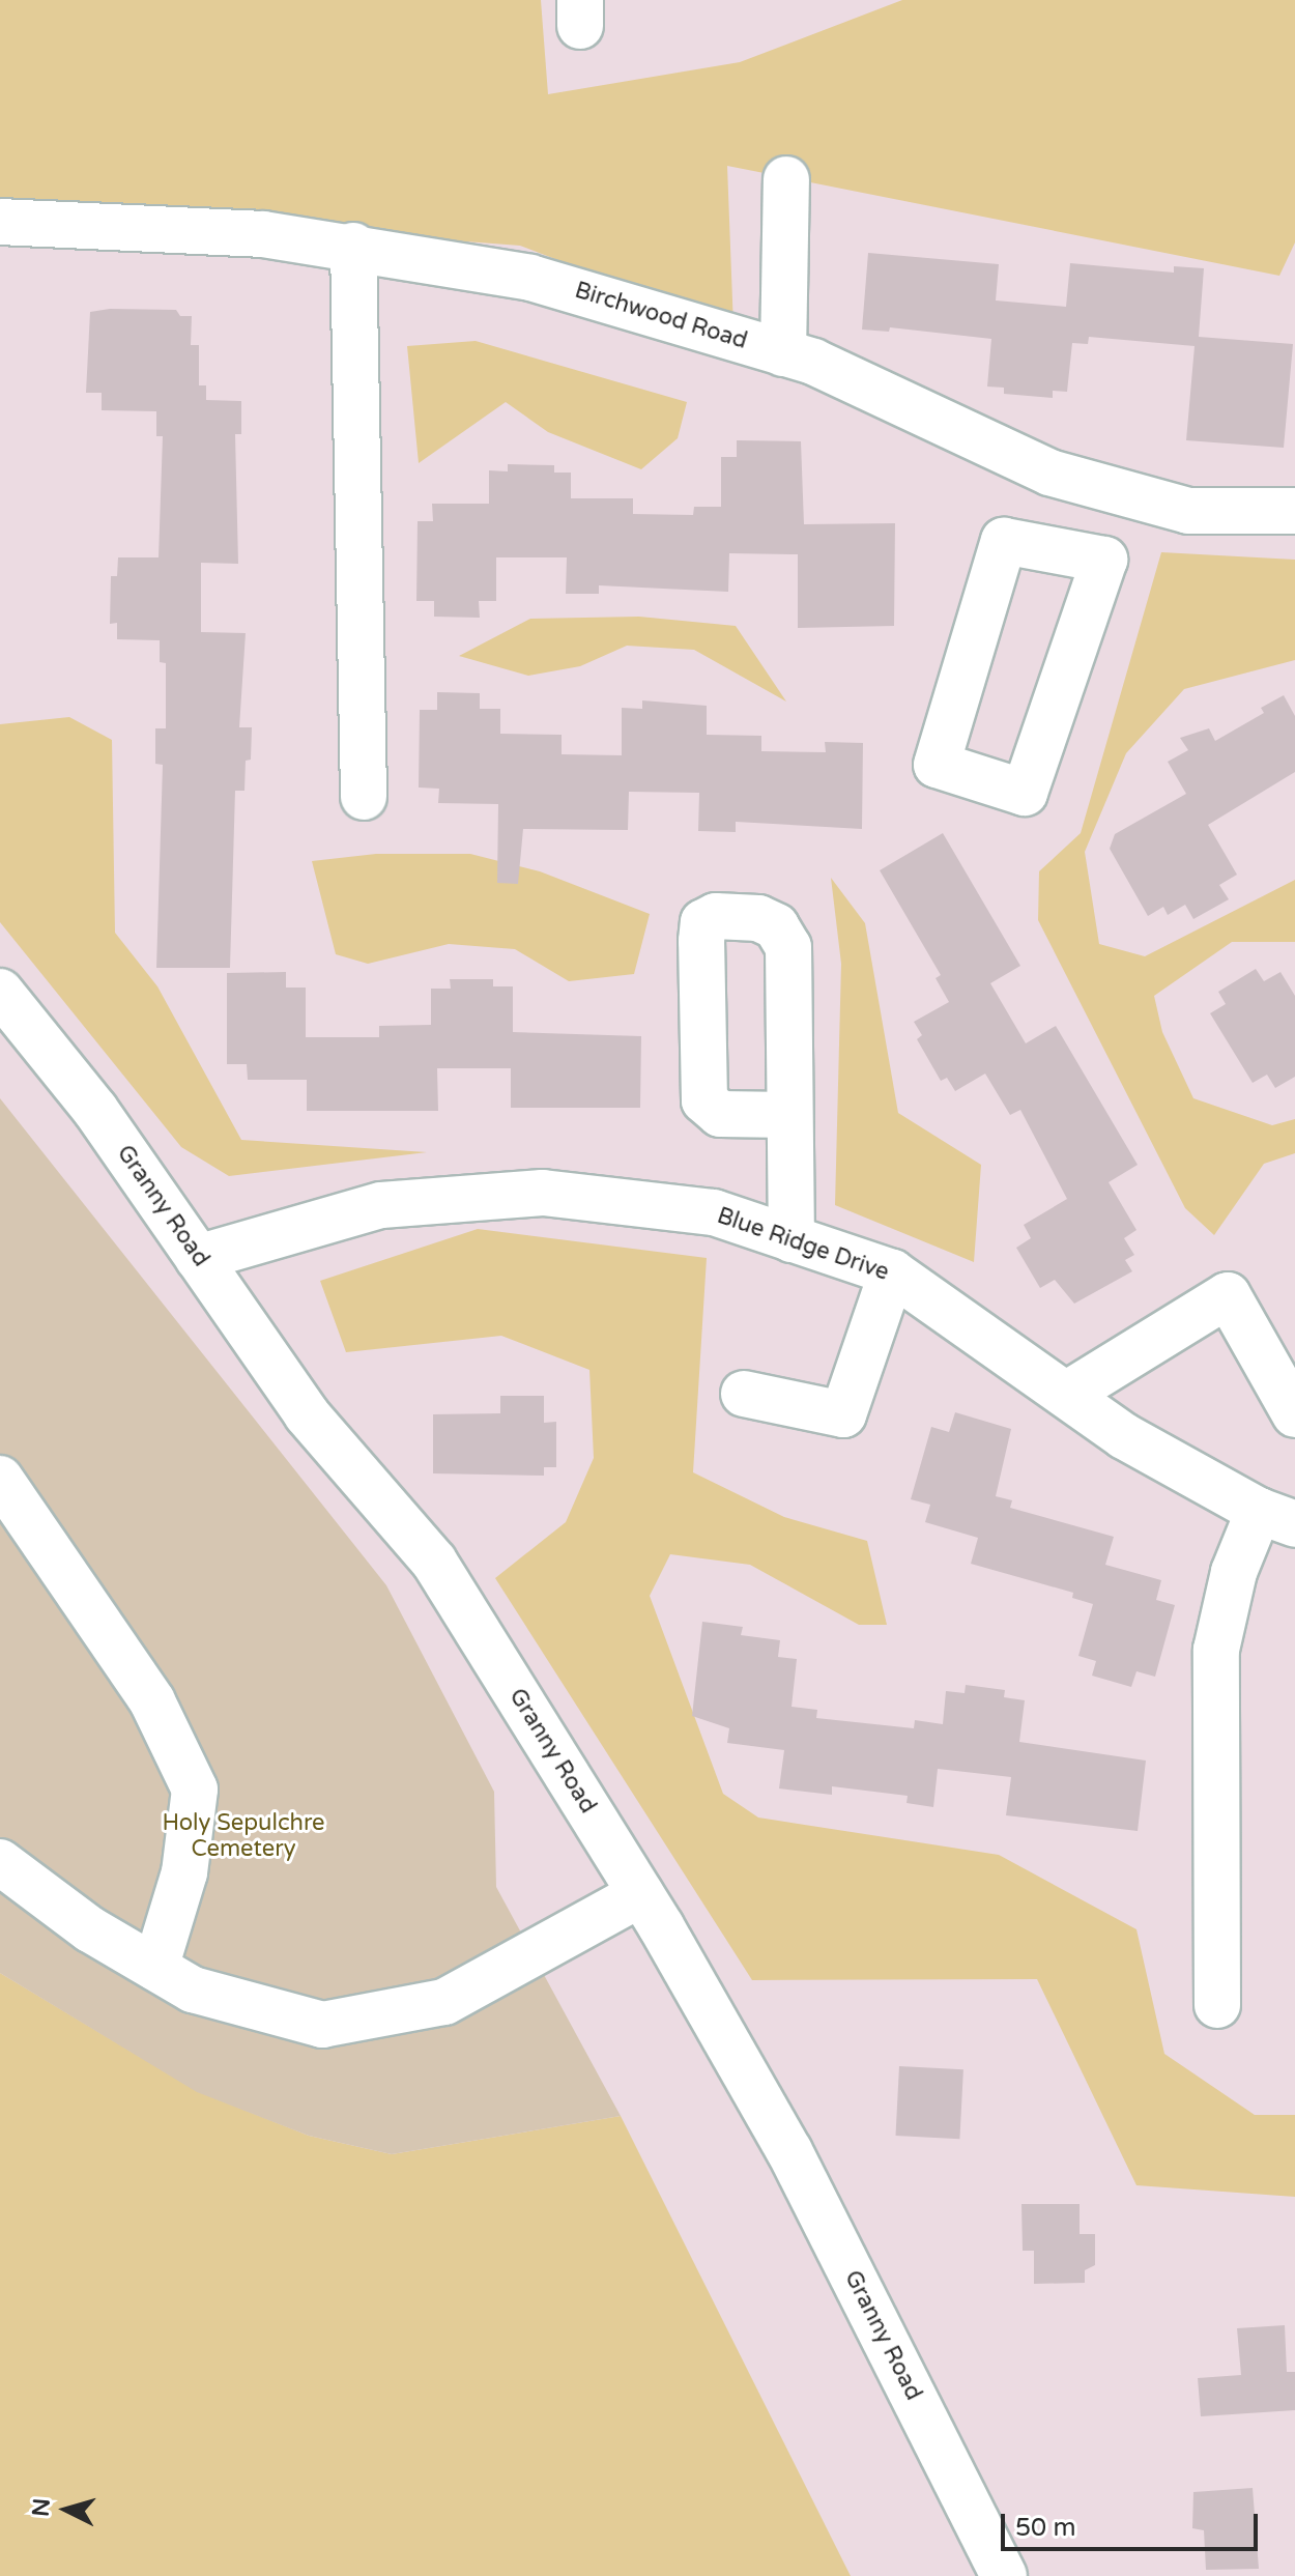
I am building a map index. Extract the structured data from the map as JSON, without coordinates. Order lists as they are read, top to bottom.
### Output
{
  "streets": {
    "street": ["Birchwood Road", "Granny Road", "Blue Ridge Drive"]
  },
  "crossings": [
    ["Granny Road", "Blue Ridge Drive"]
  ],
  "parks": ["Holy Sepulchre Cemetery"],
  "scale_bar": "50 m",
  "north": "left"
}
